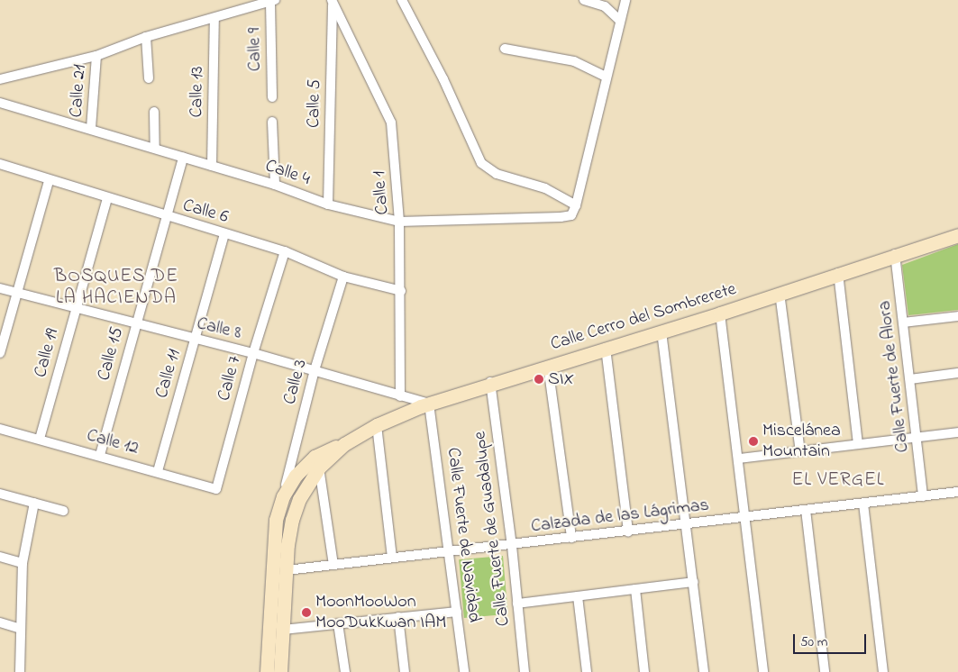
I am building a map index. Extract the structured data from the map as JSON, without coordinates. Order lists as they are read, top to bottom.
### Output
{
  "streets": {
    "street": [
      "Calle 9",
      "Calle 21",
      "Calle 13",
      "Calle 5",
      "Calle 4",
      "Calle 1",
      "Calle 6",
      "Calle Cerro del Sombrerete",
      "Calle 8",
      "Calle 19",
      "Calle 15",
      "Calle 11",
      "Calle Fuerte de Alora",
      "Calle 7",
      "Calle 3",
      "Calle 12",
      "Calzada de las Lágrimas",
      "Calle Fuerte de Guadalupe",
      "Calle Fuerte de Navidad"
    ]
  },
  "crossings": [
    ["Calle 21", "Calle 4"],
    ["Calle 13", "Calle 4"],
    ["Calle 5", "Calle 4"],
    ["Calle 5", "Calle 1"],
    ["Calle 4", "Calle 1"],
    ["Calle 4", "Calle 15"],
    ["Calle 1", "Calle 6"],
    ["Calle 1", "Calle 8"],
    ["Calle 6", "Calle 19"],
    ["Calle 6", "Calle 15"],
    ["Calle 6", "Calle 11"],
    ["Calle 6", "Calle 7"],
    ["Calle 6", "Calle 3"],
    ["Calle Cerro del Sombrerete", "Calle 8"],
    ["Calle Cerro del Sombrerete", "Calle Fuerte de Alora"],
    ["Calle Cerro del Sombrerete", "Calle 3"],
    ["Calle Cerro del Sombrerete", "Calzada de las Lágrimas"],
    ["Calle Cerro del Sombrerete", "Calle Fuerte de Guadalupe"],
    ["Calle Cerro del Sombrerete", "Calle Fuerte de Navidad"],
    ["Calle 8", "Calle 19"],
    ["Calle 8", "Calle 15"],
    ["Calle 8", "Calle 11"],
    ["Calle 8", "Calle 7"],
    ["Calle 8", "Calle 3"],
    ["Calle 8", "Calle Fuerte de Navidad"],
    ["Calle 19", "Calle 12"],
    ["Calle 15", "Calle 12"],
    ["Calle 11", "Calle 12"],
    ["Calle Fuerte de Alora", "Calzada de las Lágrimas"],
    ["Calle 7", "Calle 12"],
    ["Calzada de las Lágrimas", "Calle Fuerte de Guadalupe"],
    ["Calzada de las Lágrimas", "Calle Fuerte de Navidad"]
  ],
  "districts": ["BOSQUES DE LA HACIENDA", "EL VERGEL"],
  "places": ["SIX", "Miscelánea Mountain", "MoonMooWon MooDukKwan IAM"],
  "scale_bar": "50 m"
}
